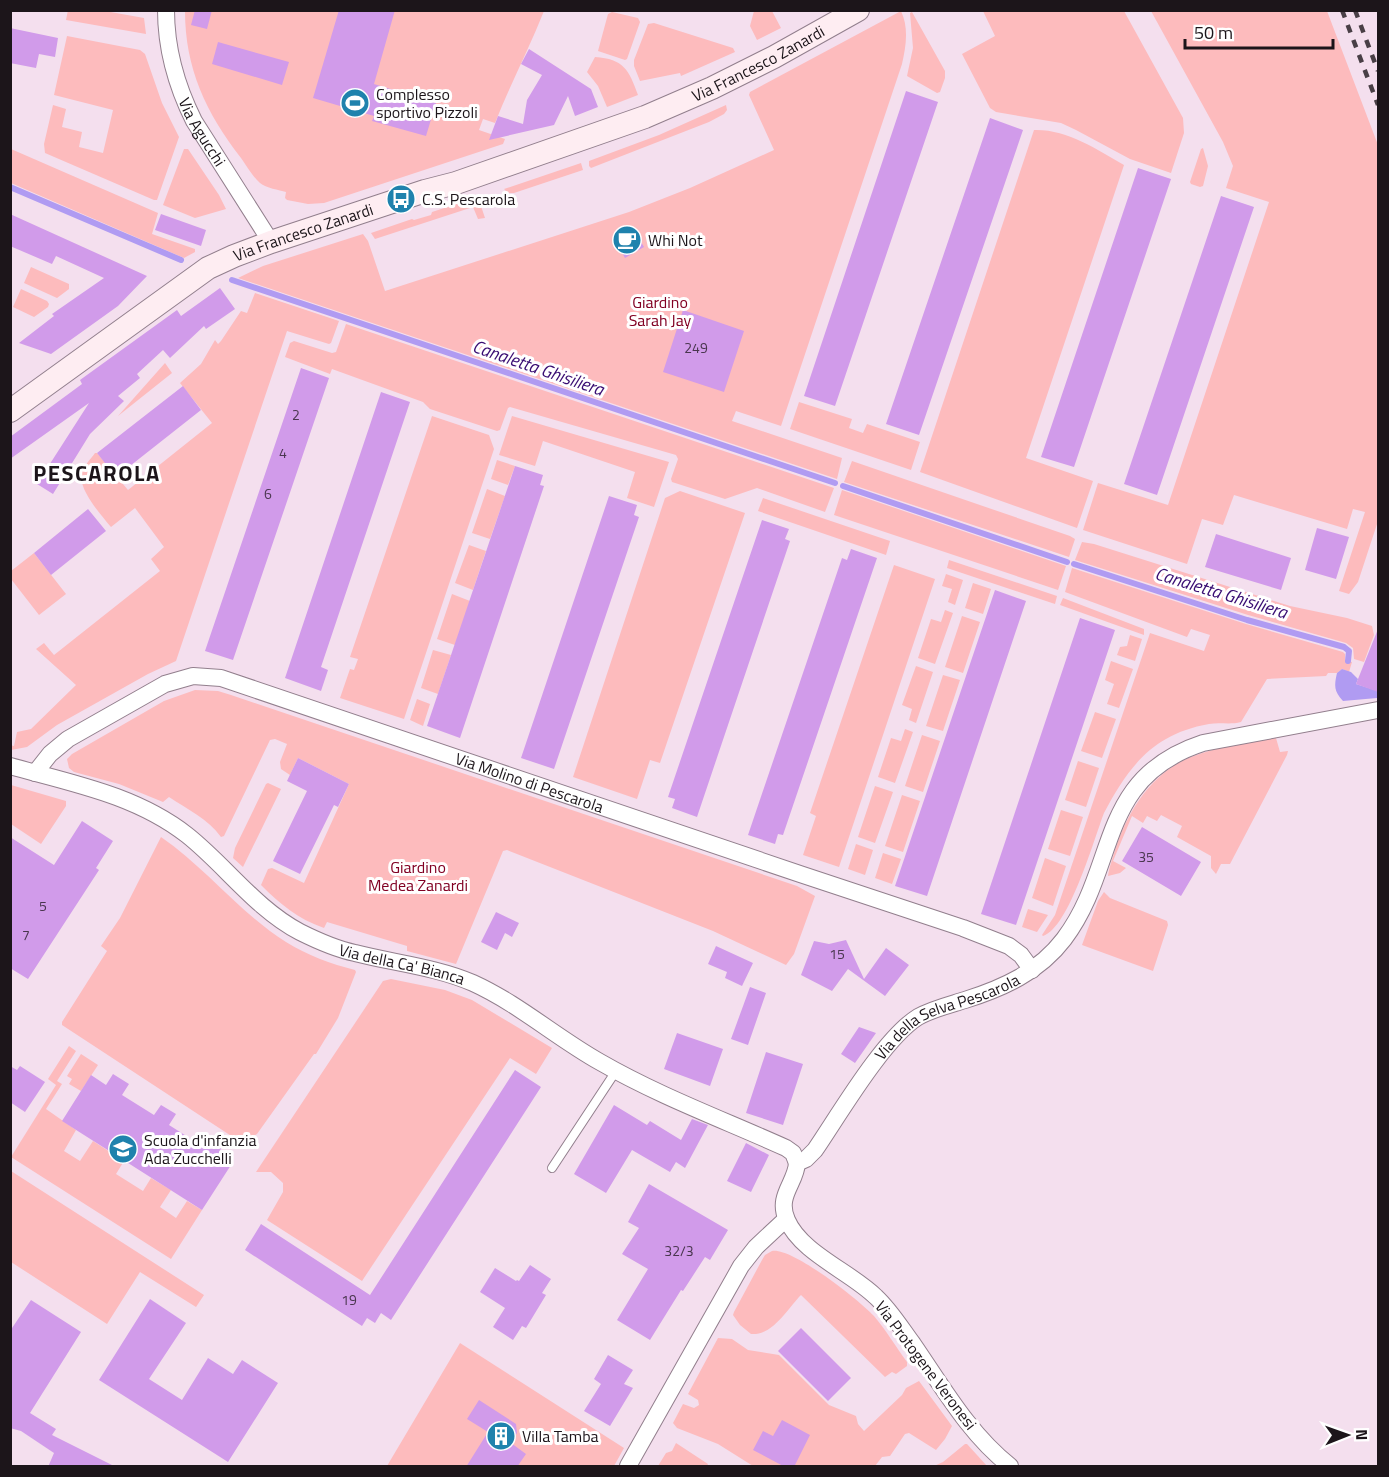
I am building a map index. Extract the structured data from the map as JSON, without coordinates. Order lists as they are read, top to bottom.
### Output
{
  "streets": {
    "main road": ["Via Francesco Zanardi"],
    "street": [
      "Via Agucchi",
      "Via Molino di Pescarola",
      "Via della Ca' Bianca",
      "Via della Selva Pescarola",
      "Via Protogene Veronesi"
    ]
  },
  "crossings": [
    ["Via Francesco Zanardi", "Via Agucchi"],
    ["Via Molino di Pescarola", "Via della Ca' Bianca"],
    ["Via Molino di Pescarola", "Via della Selva Pescarola"],
    ["Via della Ca' Bianca", "Via della Selva Pescarola"],
    ["Via della Selva Pescarola", "Via Protogene Veronesi"]
  ],
  "districts": ["PESCAROLA"],
  "water": ["Canaletta Ghisiliera"],
  "parks": ["Giardino Sarah Jay", "Giardino Medea Zanardi"],
  "places": {
    "sports": ["Complesso sportivo Pizzoli"],
    "bus stop": ["C.S. Pescarola"],
    "cafe": ["Whi Not"],
    "school or university": ["Scuola d'infanzia Ada Zucchelli"],
    "building": ["Villa Tamba"]
  },
  "house_numbers": [
    "249",
    "2",
    "4",
    "6",
    "35",
    "5",
    "7",
    "15",
    "32/3",
    "19"
  ],
  "scale_bar": "50 m",
  "north": "right"
}
